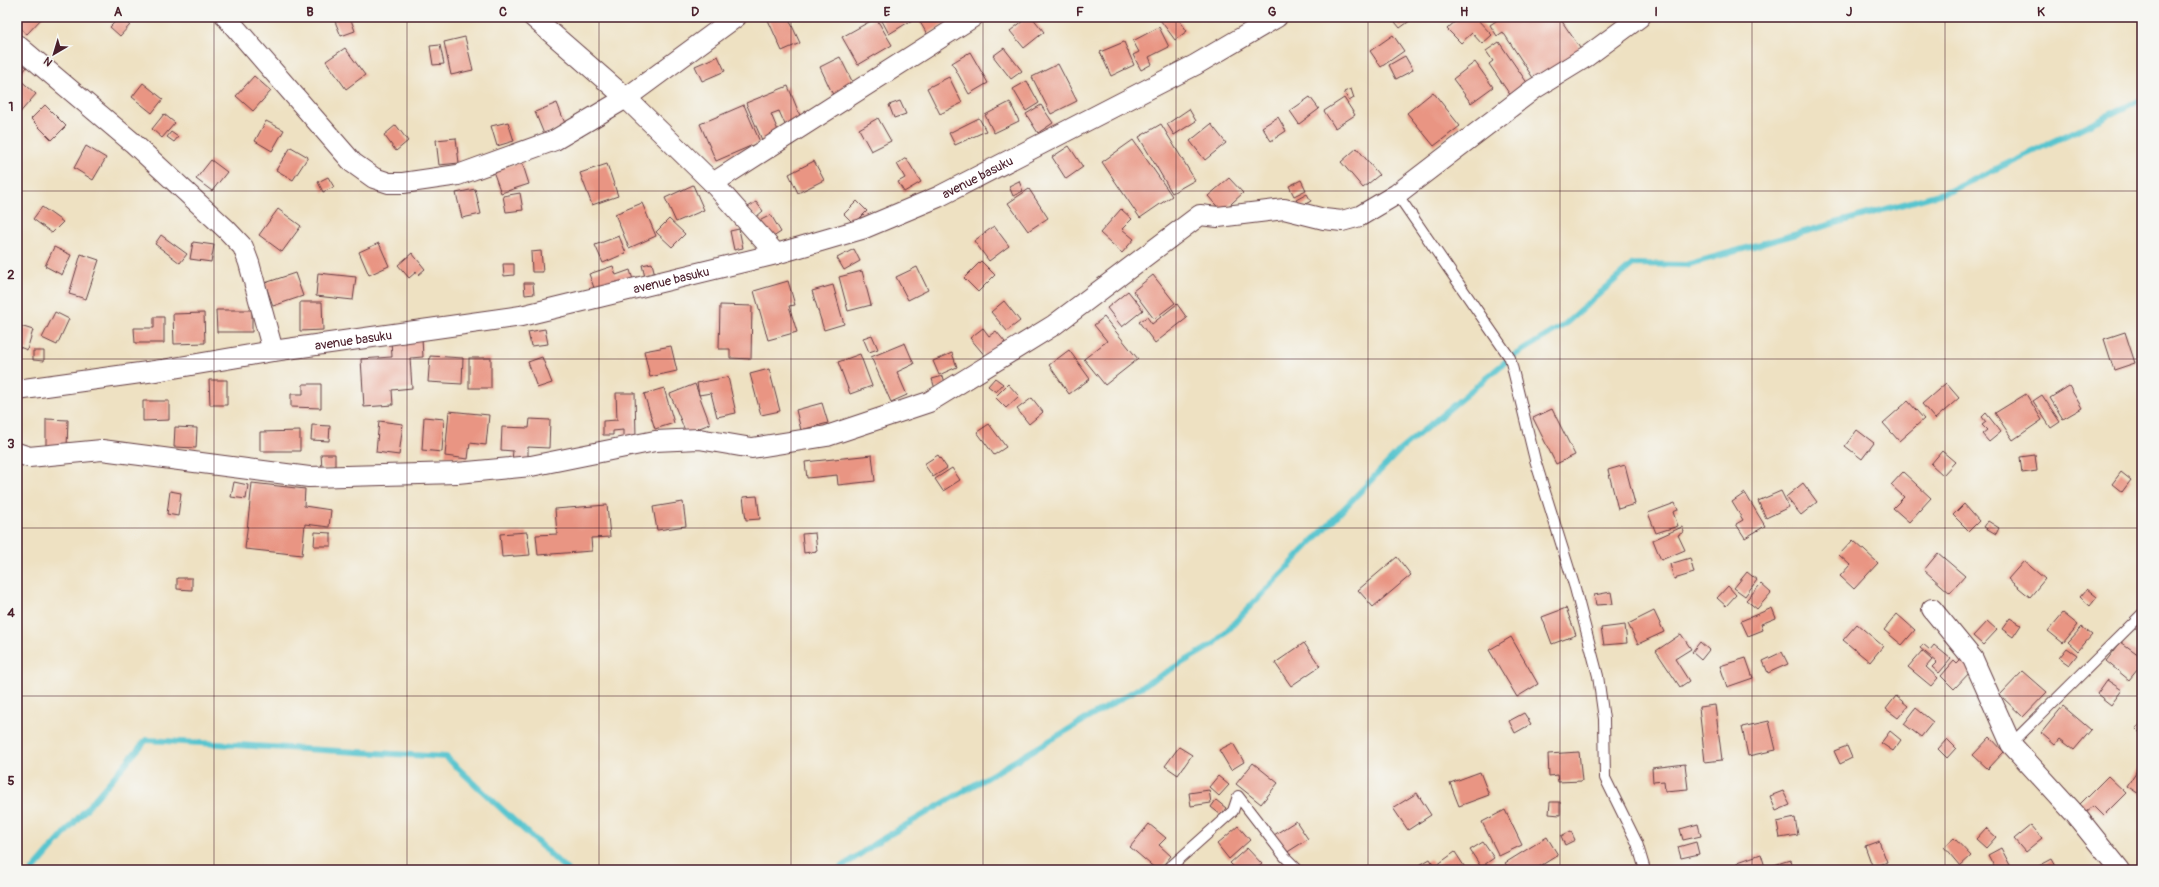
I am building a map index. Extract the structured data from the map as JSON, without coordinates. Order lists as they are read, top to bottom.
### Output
{
  "streets": {
    "street": ["avenue basuku"]
  },
  "north": "bottom left",
  "grid": {
    "columns": [
      "A",
      "B",
      "C",
      "D",
      "E",
      "F",
      "G",
      "H",
      "I",
      "J",
      "K"
    ],
    "rows": [
      "1",
      "2",
      "3",
      "4",
      "5"
    ]
  }
}
